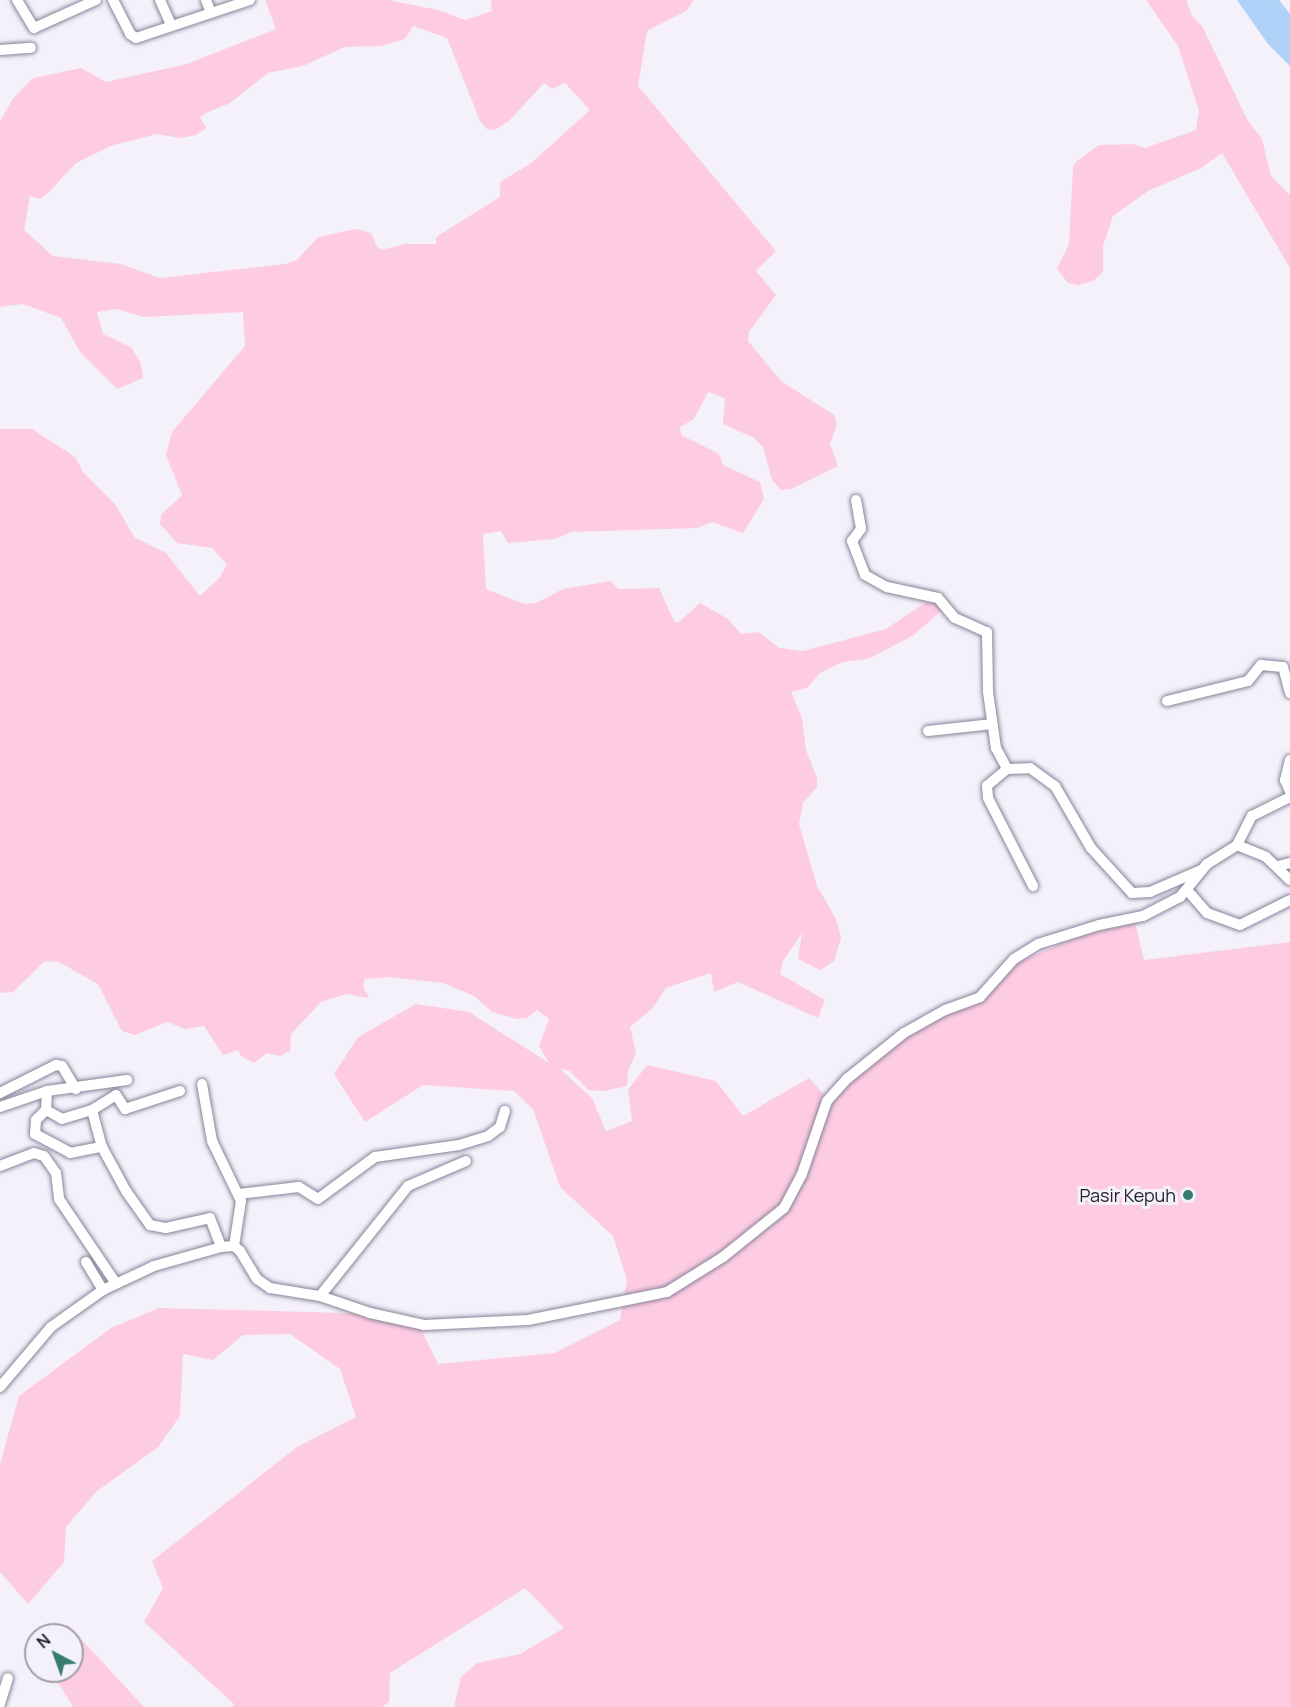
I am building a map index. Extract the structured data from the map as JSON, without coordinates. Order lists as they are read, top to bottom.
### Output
{
  "places": ["Pasir Kepuh"],
  "north": "top left"
}
